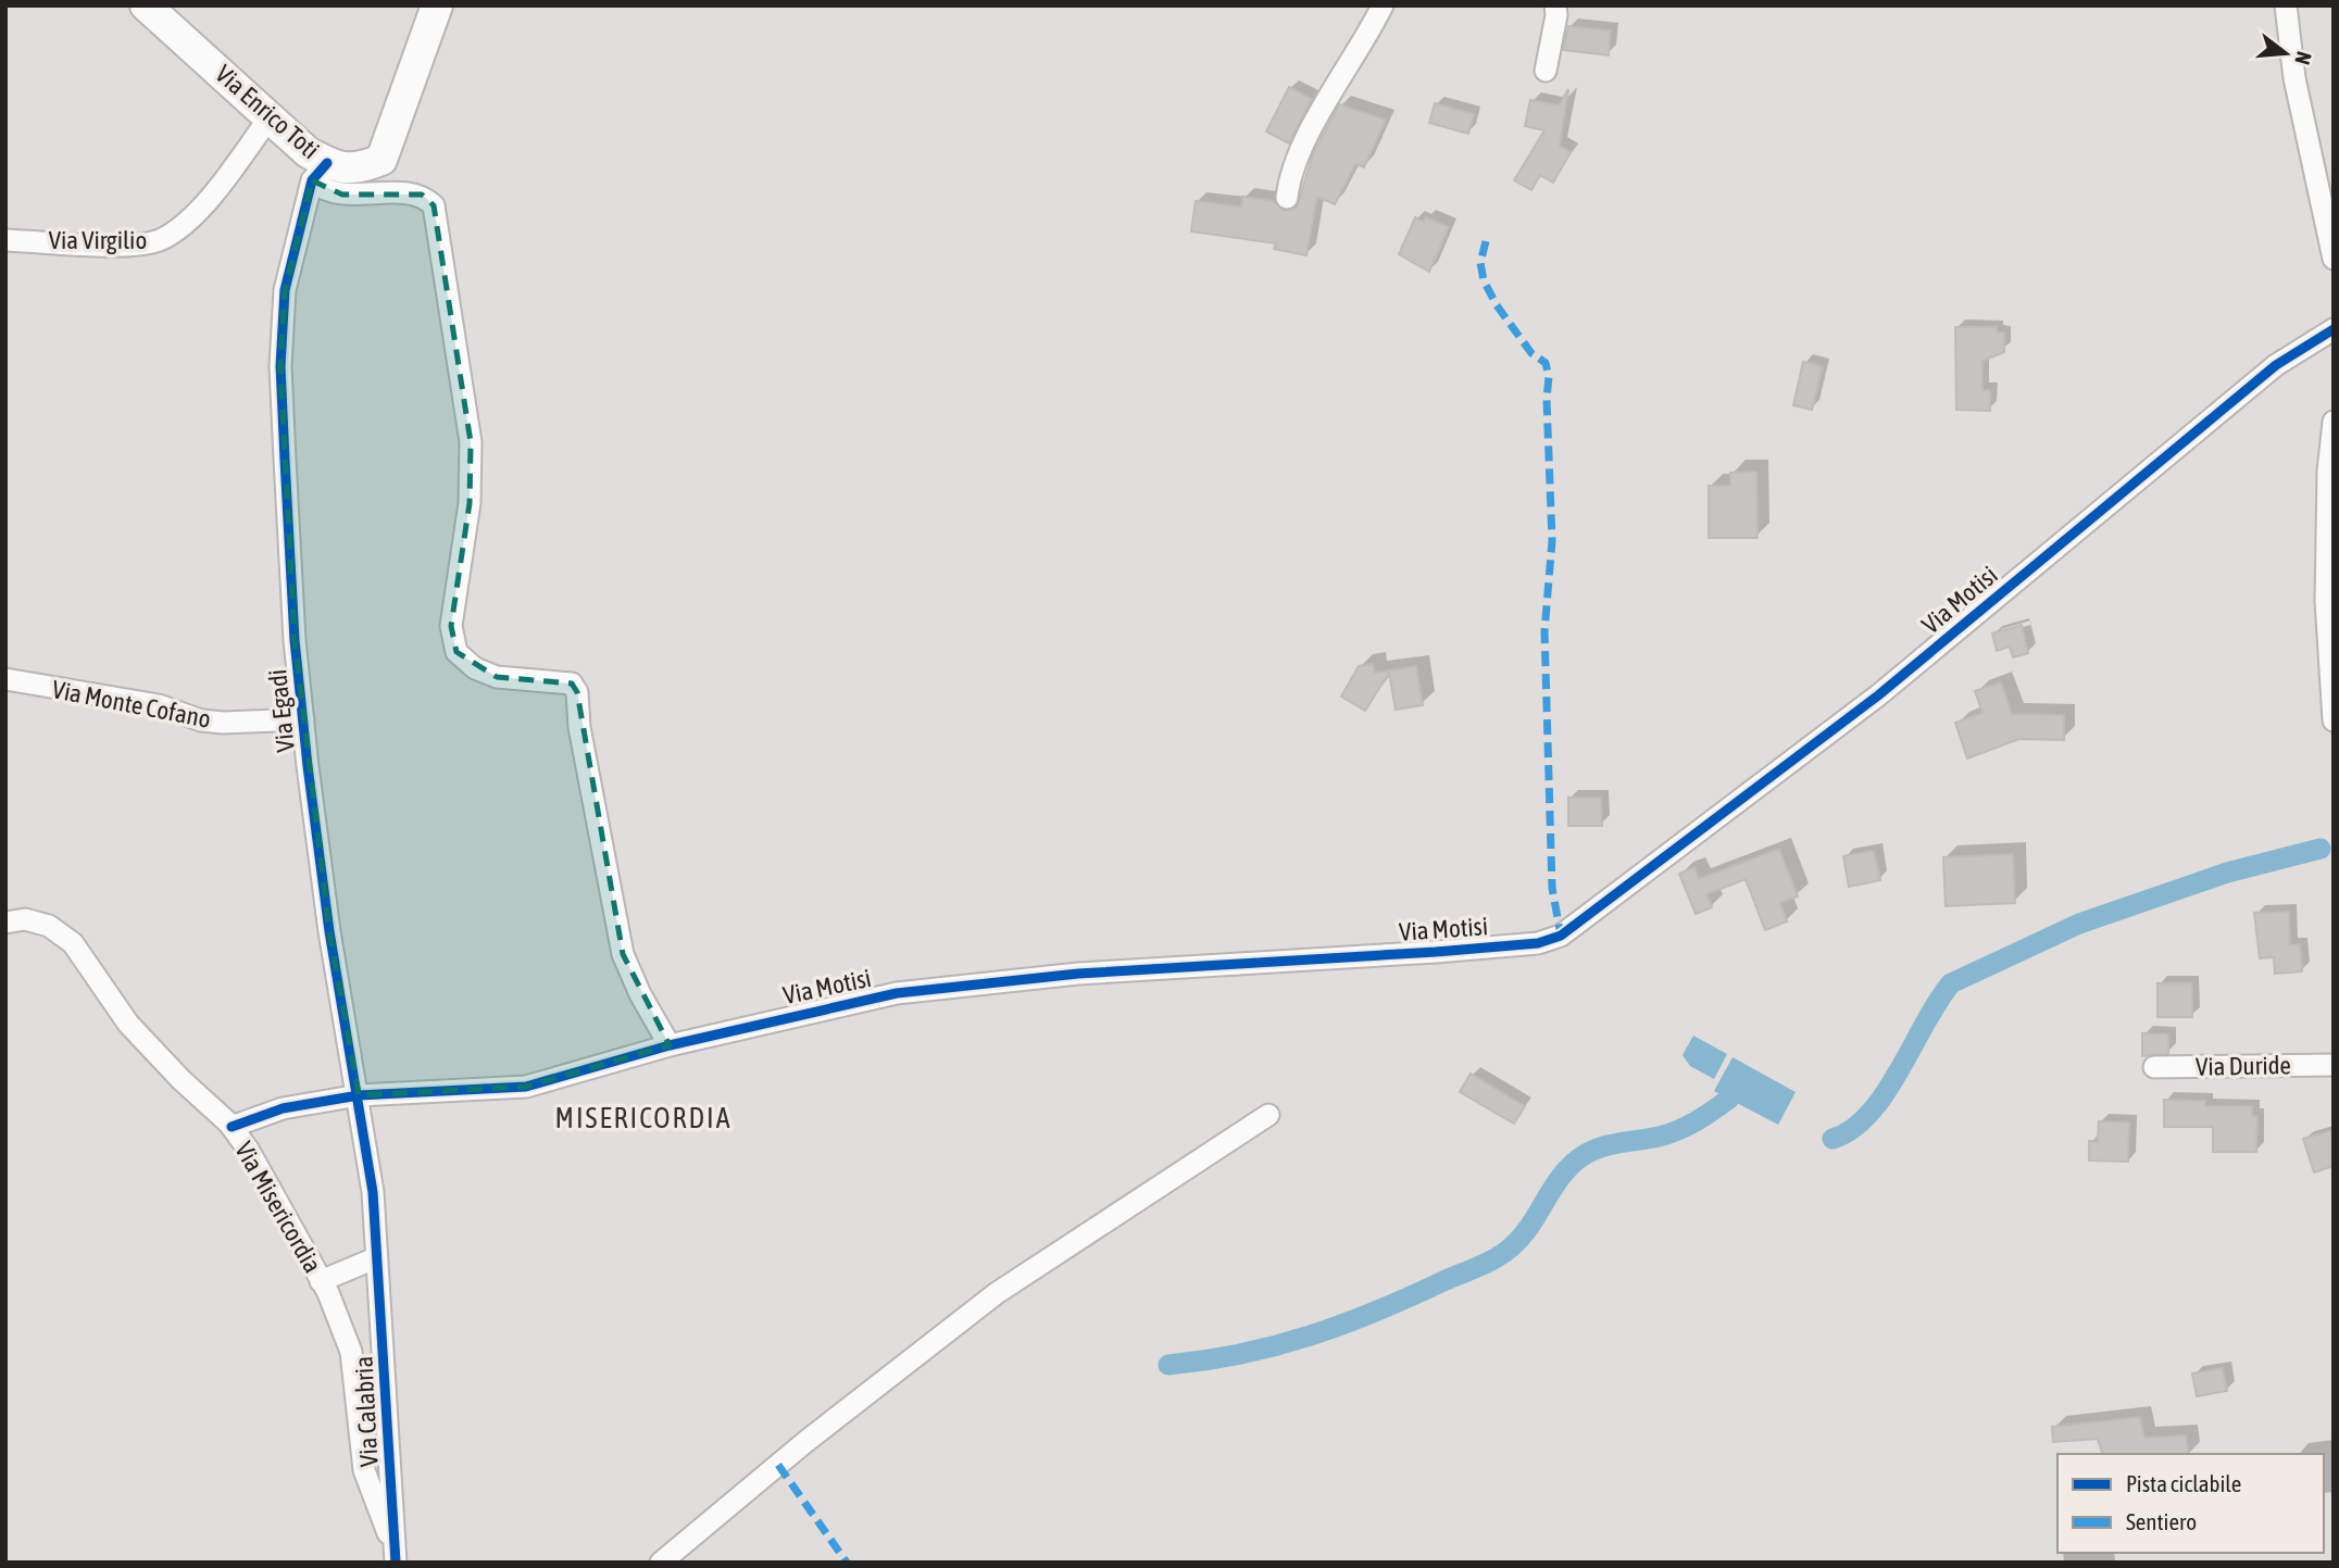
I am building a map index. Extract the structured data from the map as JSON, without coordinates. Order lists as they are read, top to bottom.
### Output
{
  "streets": {
    "main road": ["Via Enrico Toti"],
    "street": [
      "Via Virgilio",
      "Via Motisi",
      "Via Monte Cofano",
      "Via Egadi",
      "Via Duride",
      "Via Misericordia",
      "Via Calabria"
    ]
  },
  "crossings": [
    ["Via Enrico Toti", "Via Virgilio"],
    ["Via Enrico Toti", "Via Egadi"],
    ["Via Motisi", "Via Egadi"],
    ["Via Motisi", "Via Misericordia"],
    ["Via Monte Cofano", "Via Egadi"],
    ["Via Egadi", "Via Calabria"],
    ["Via Misericordia", "Via Calabria"]
  ],
  "districts": ["MISERICORDIA"],
  "legend": ["Pista ciclabile", "Sentiero"],
  "north": "right"
}
